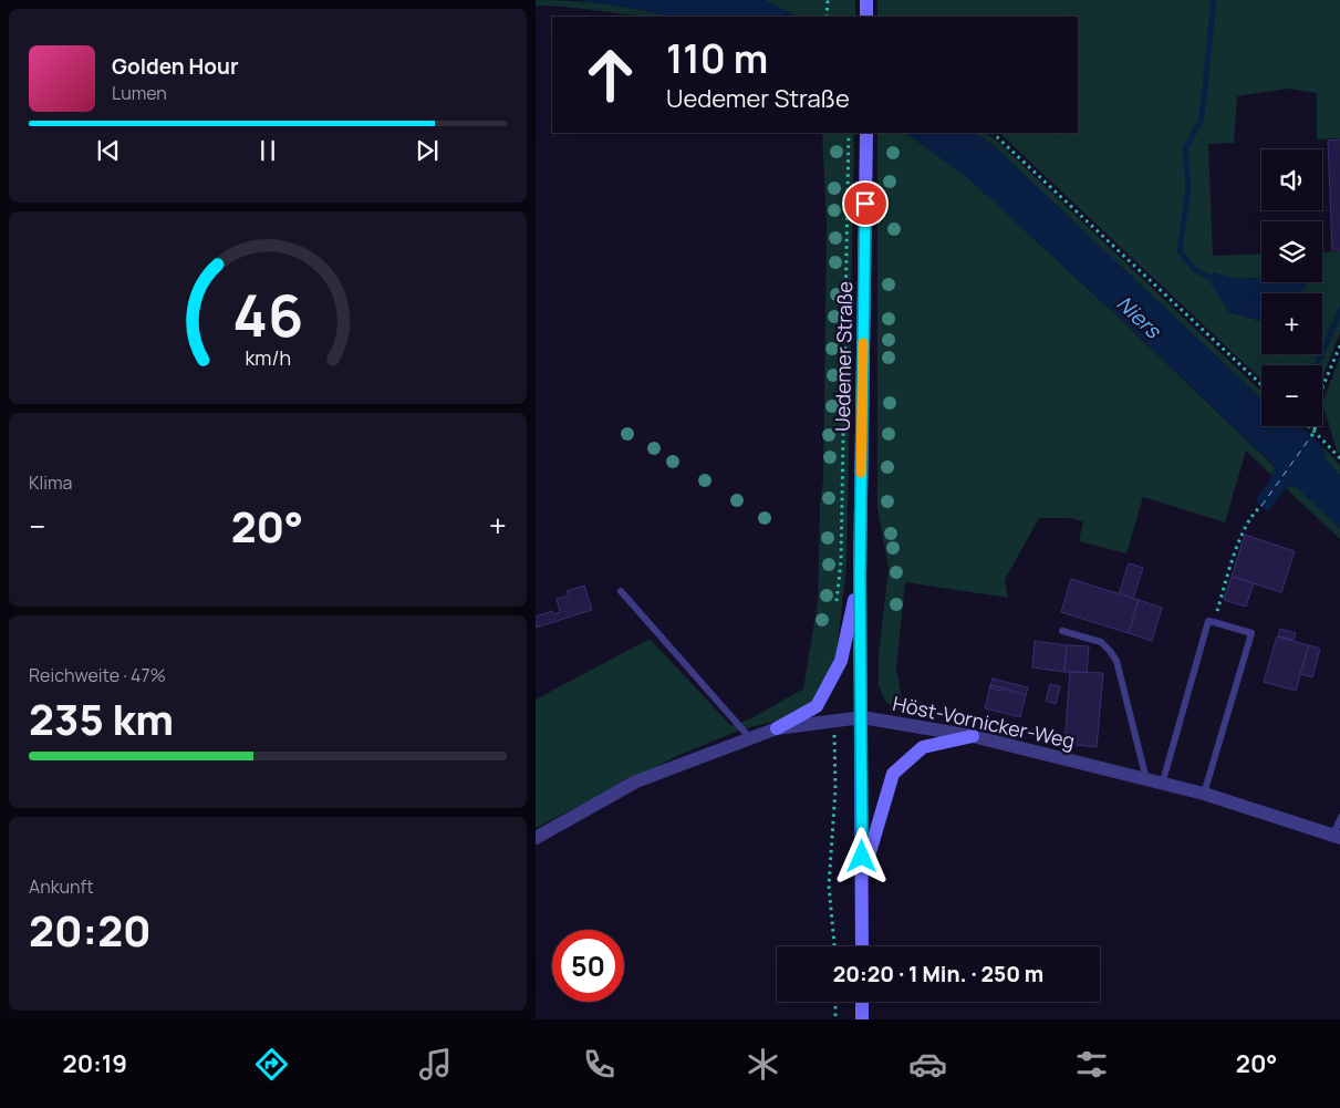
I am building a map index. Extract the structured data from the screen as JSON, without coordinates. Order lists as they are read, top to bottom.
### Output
{
  "streets": {
    "main road": ["Uedemer Straße"],
    "street": ["Höst-Vornicker-Weg"]
  },
  "water": ["Niers"],
  "page": {
    "turn": ["110 m", "Uedemer Straße"],
    "song": ["Golden Hour", "Lumen"],
    "map_buttons": ["+", "−"],
    "tile": [
      "Klima",
      ["Reichweite · 47%", "235 km"],
      ["Ankunft", "20:20"]
    ],
    "heat": ["−", "20°", "+"],
    "limit": "50",
    "trip": "20:20 · 1 Min. · 250 m",
    "tabs": ["20:19", "20°"],
    "gauge": ["46", "km/h"]
  }
}
